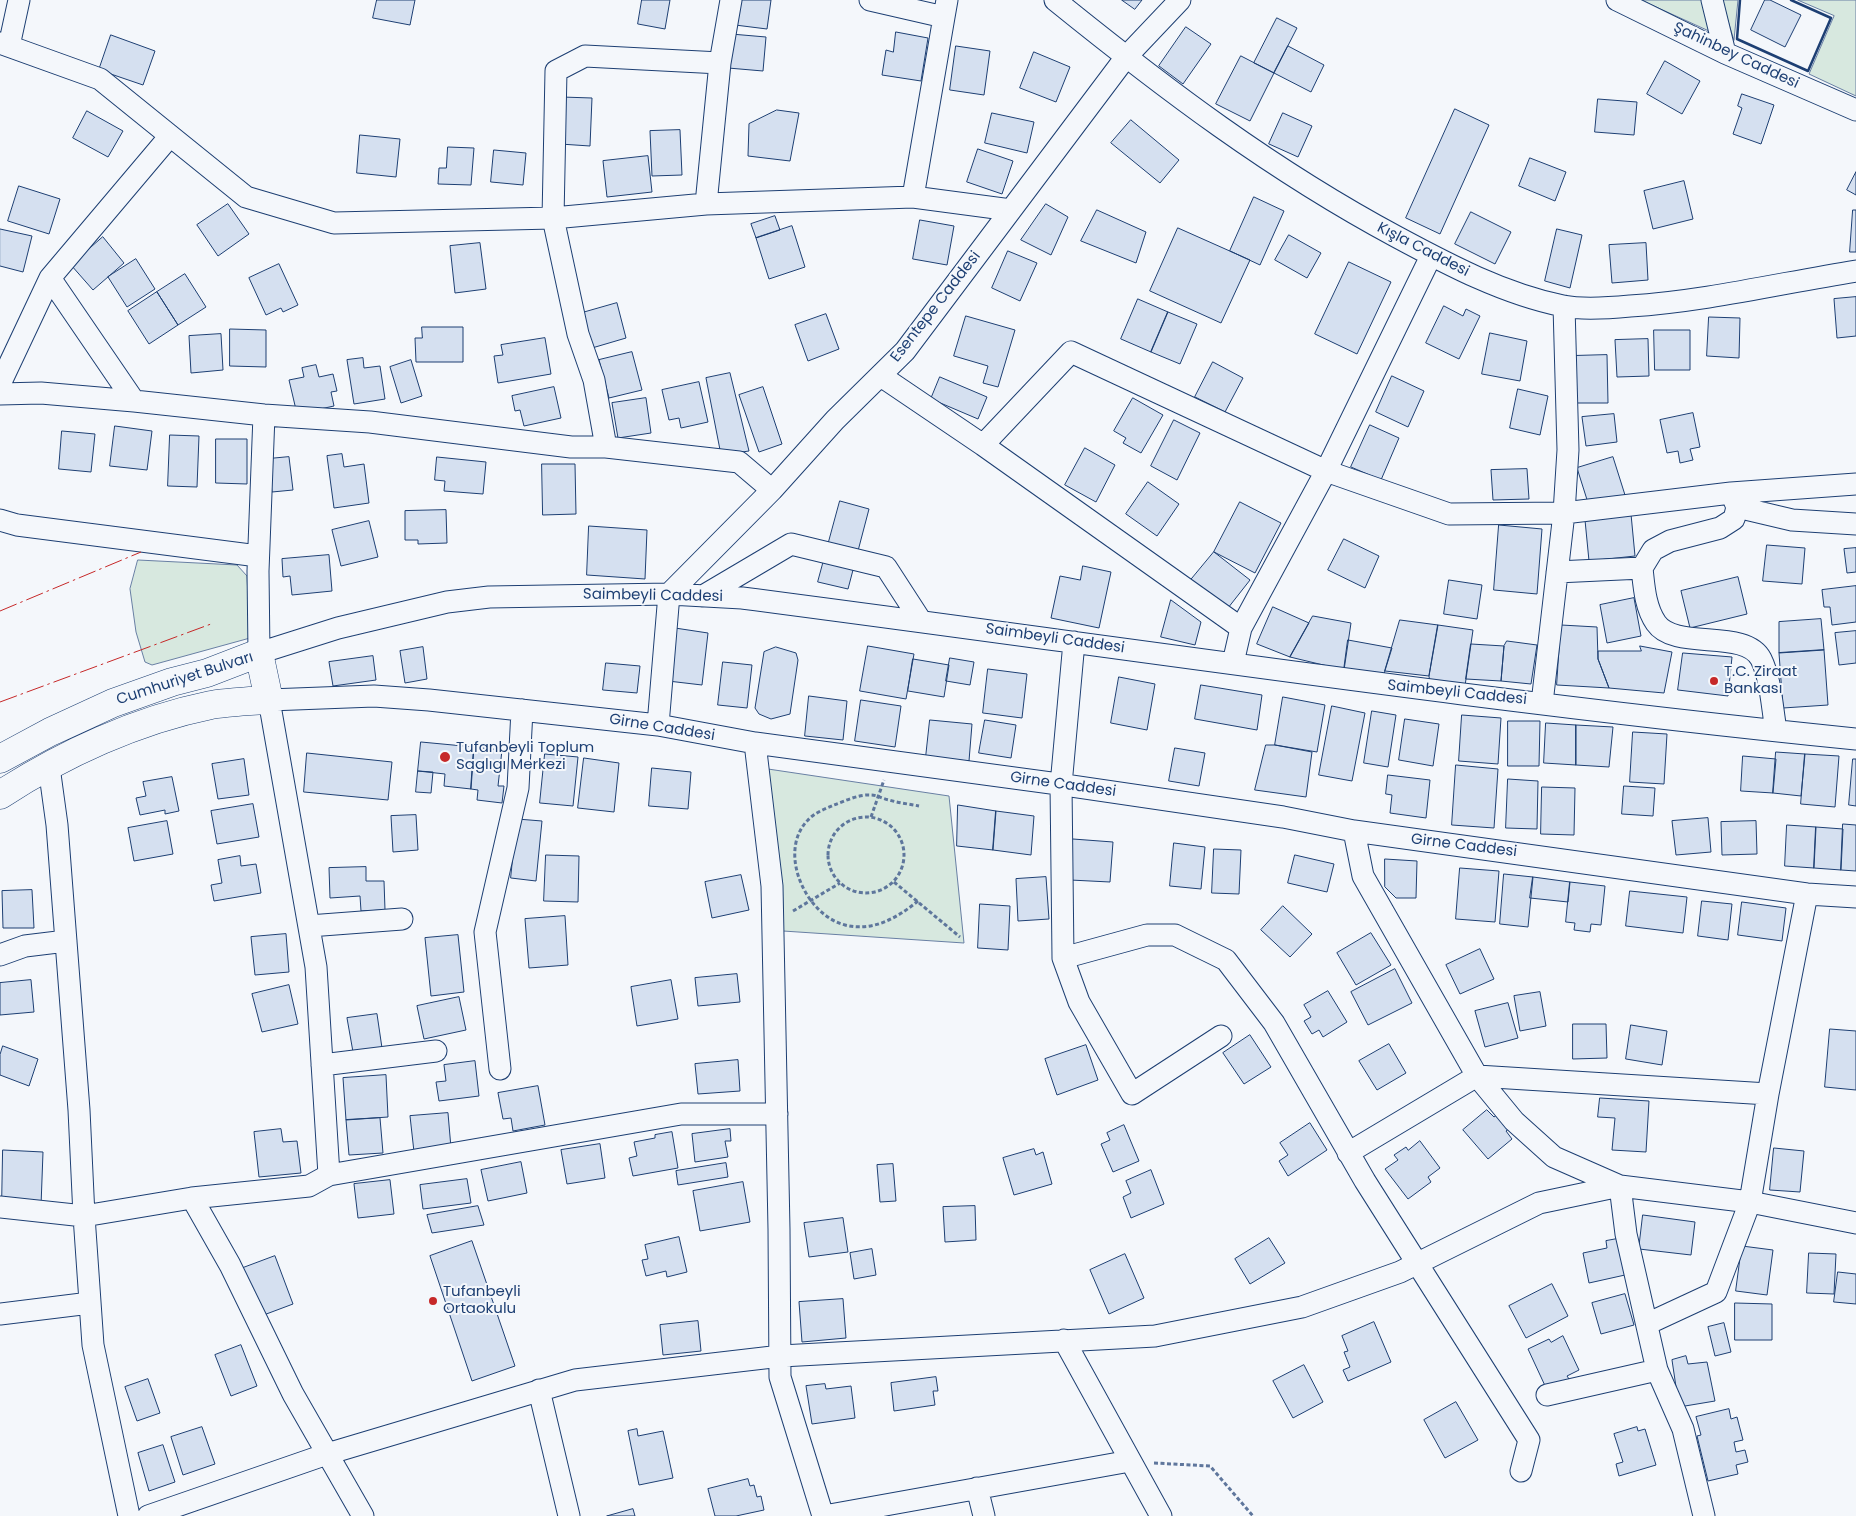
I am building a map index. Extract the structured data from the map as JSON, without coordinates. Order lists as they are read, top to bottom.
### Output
{
  "streets": {
    "main road": ["Cumhuriyet Bulvarı"],
    "street": [
      "Şahinbey Caddesi",
      "Kışla Caddesi",
      "Esentepe Caddesi",
      "Saimbeyli Caddesi",
      "Girne Caddesi"
    ]
  },
  "crossings": [
    ["Kışla Caddesi", "Esentepe Caddesi"],
    ["Esentepe Caddesi", "Saimbeyli Caddesi"],
    ["Saimbeyli Caddesi", "Cumhuriyet Bulvarı"],
    ["Cumhuriyet Bulvarı", "Girne Caddesi"]
  ],
  "places": ["T.C. Ziraat Bankası", "Tufanbeyli Toplum Saglıgı Merkezi", "Tufanbeyli Ortaokulu"]
}
